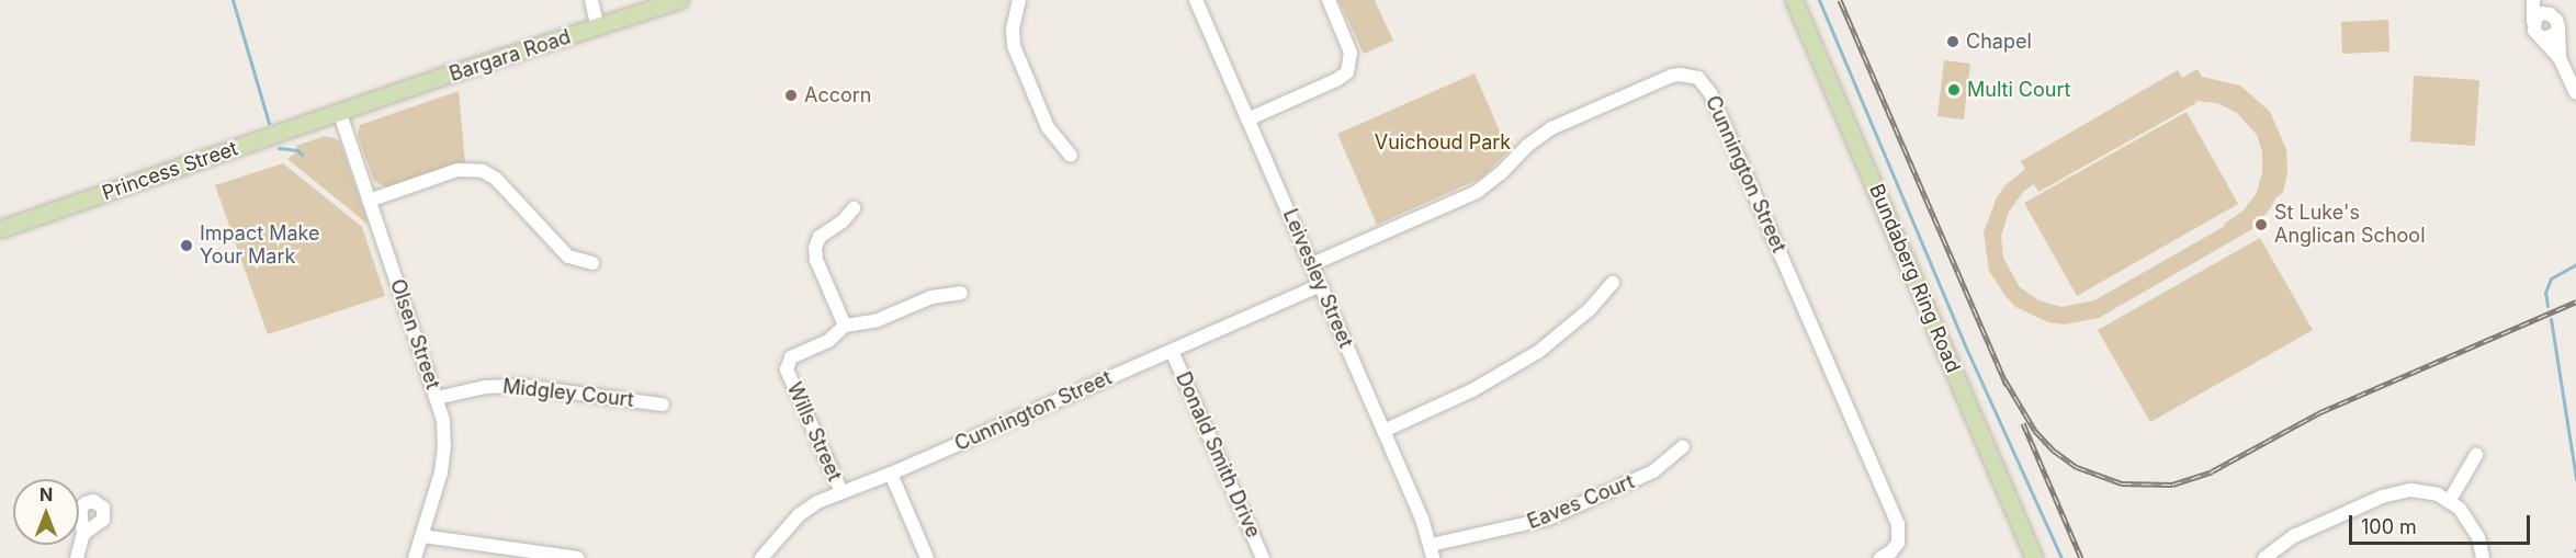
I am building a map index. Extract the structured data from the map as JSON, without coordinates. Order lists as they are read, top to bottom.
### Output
{
  "streets": {
    "main road": ["Bargara Road", "Princess Street", "Bundaberg Ring Road"],
    "street": [
      "Cunnington Street",
      "Leivesley Street",
      "Olsen Street",
      "Midgley Court",
      "Wills Street",
      "Donald Smith Drive",
      "Eaves Court"
    ]
  },
  "crossings": [
    ["Bargara Road", "Princess Street"],
    ["Bargara Road", "Olsen Street"],
    ["Princess Street", "Olsen Street"],
    ["Cunnington Street", "Leivesley Street"],
    ["Cunnington Street", "Wills Street"],
    ["Cunnington Street", "Donald Smith Drive"],
    ["Leivesley Street", "Eaves Court"],
    ["Olsen Street", "Midgley Court"]
  ],
  "parks": ["Vuichoud Park"],
  "places": [
    "Chapel",
    "Multi Court",
    "Accorn",
    "St Luke's Anglican School",
    "Impact Make Your Mark"
  ],
  "scale_bar": "100 m",
  "north": "top"
}
